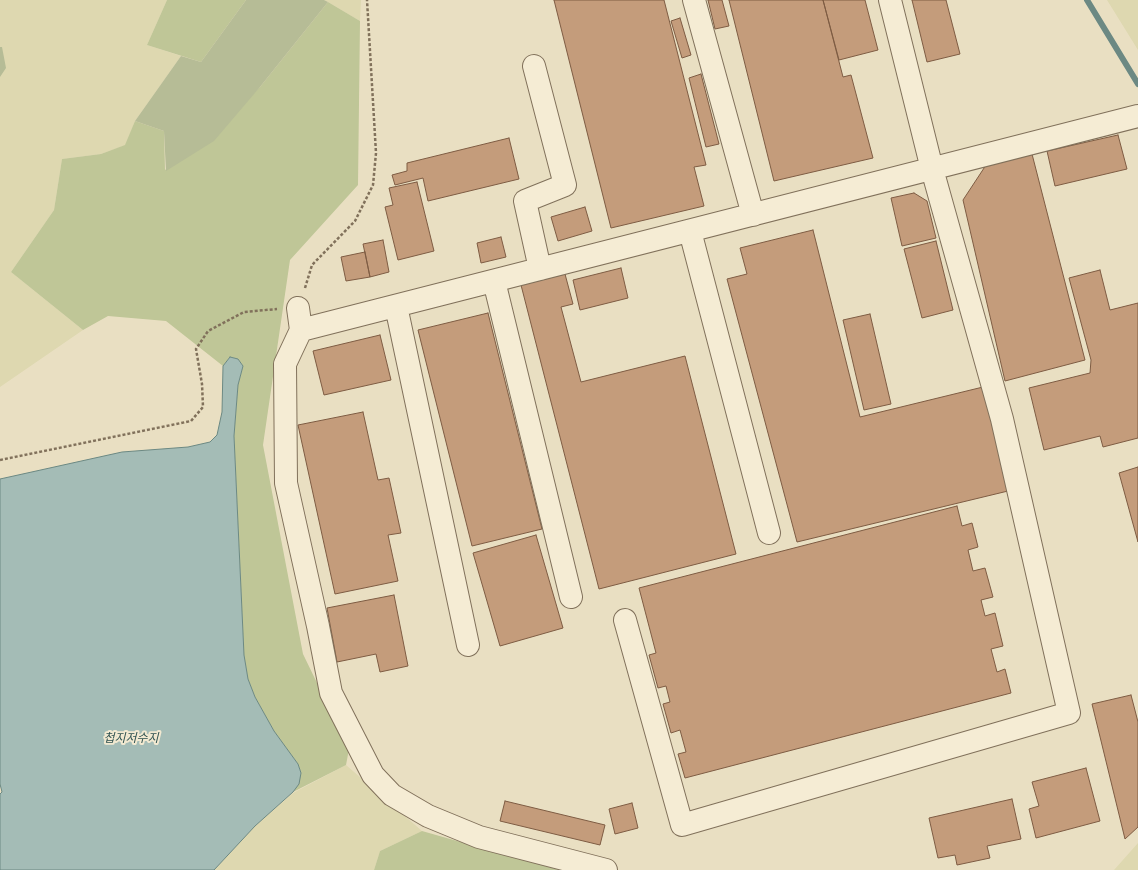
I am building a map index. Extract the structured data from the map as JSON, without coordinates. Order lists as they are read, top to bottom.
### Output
{
  "water": ["첩지저수지"]
}
